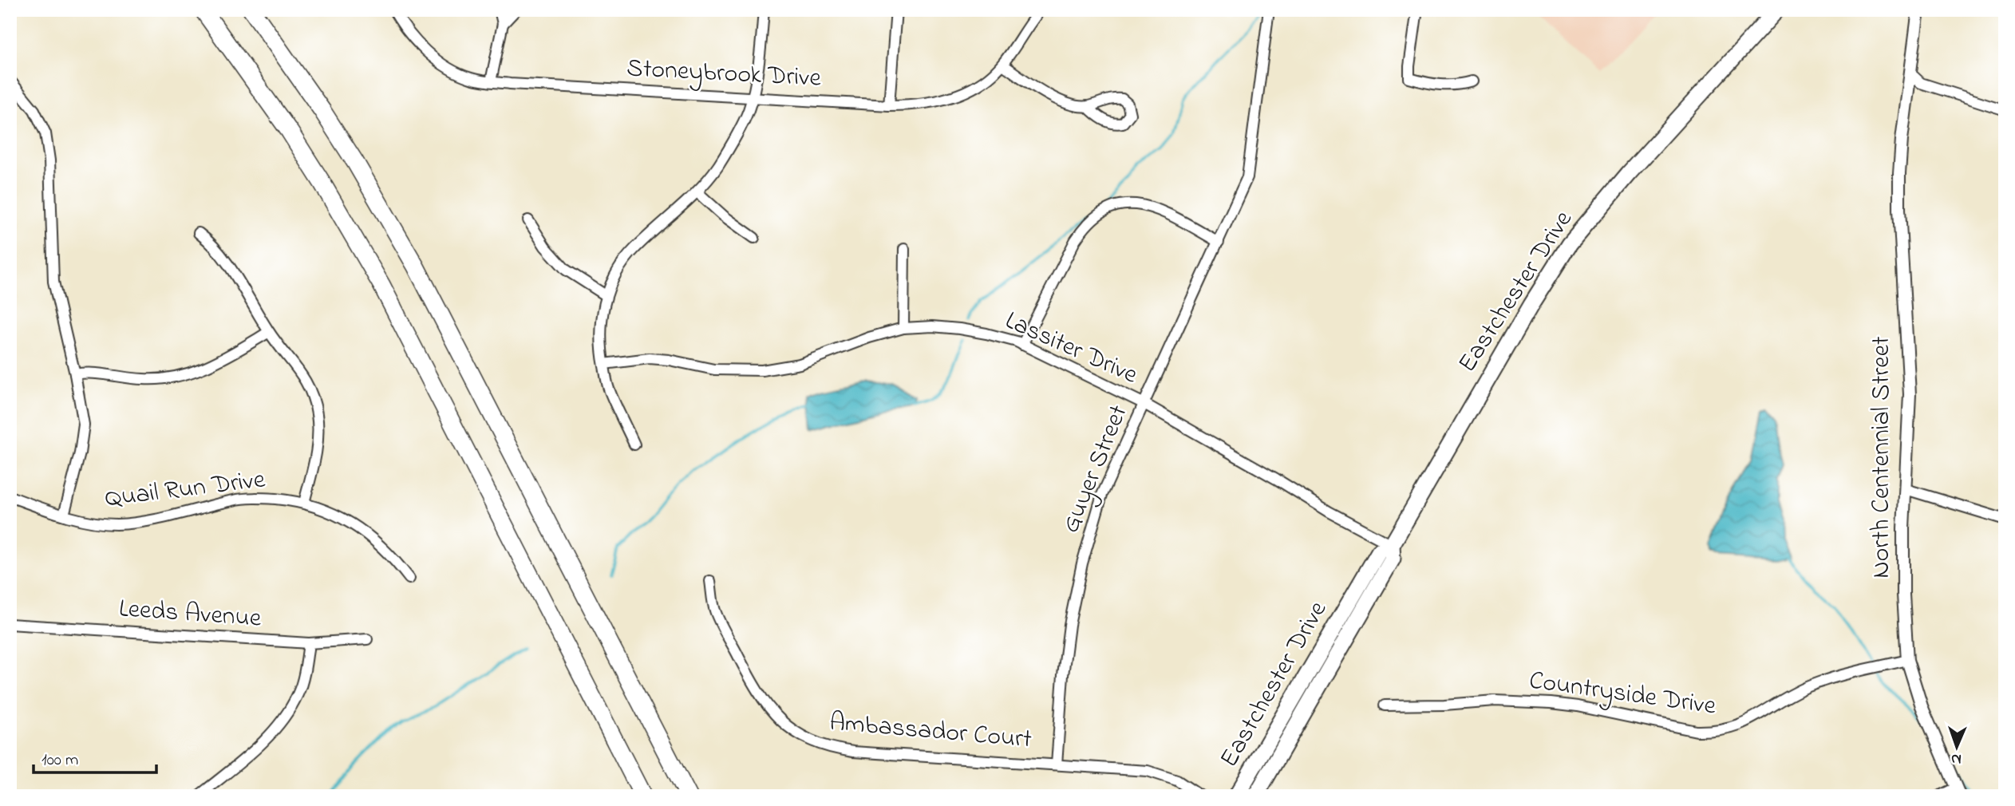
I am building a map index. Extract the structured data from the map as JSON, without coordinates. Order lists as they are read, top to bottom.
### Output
{
  "streets": {
    "main road": ["Eastchester Drive"],
    "street": [
      "Stoneybrook Drive",
      "Lassiter Drive",
      "North Centennial Street",
      "Guyer Street",
      "Quail Run Drive",
      "Leeds Avenue",
      "Countryside Drive",
      "Ambassador Court"
    ]
  },
  "crossings": [
    ["Eastchester Drive", "Lassiter Drive"],
    ["Lassiter Drive", "Guyer Street"],
    ["North Centennial Street", "Countryside Drive"],
    ["Guyer Street", "Ambassador Court"]
  ],
  "scale_bar": "100 m",
  "north": "bottom"
}
